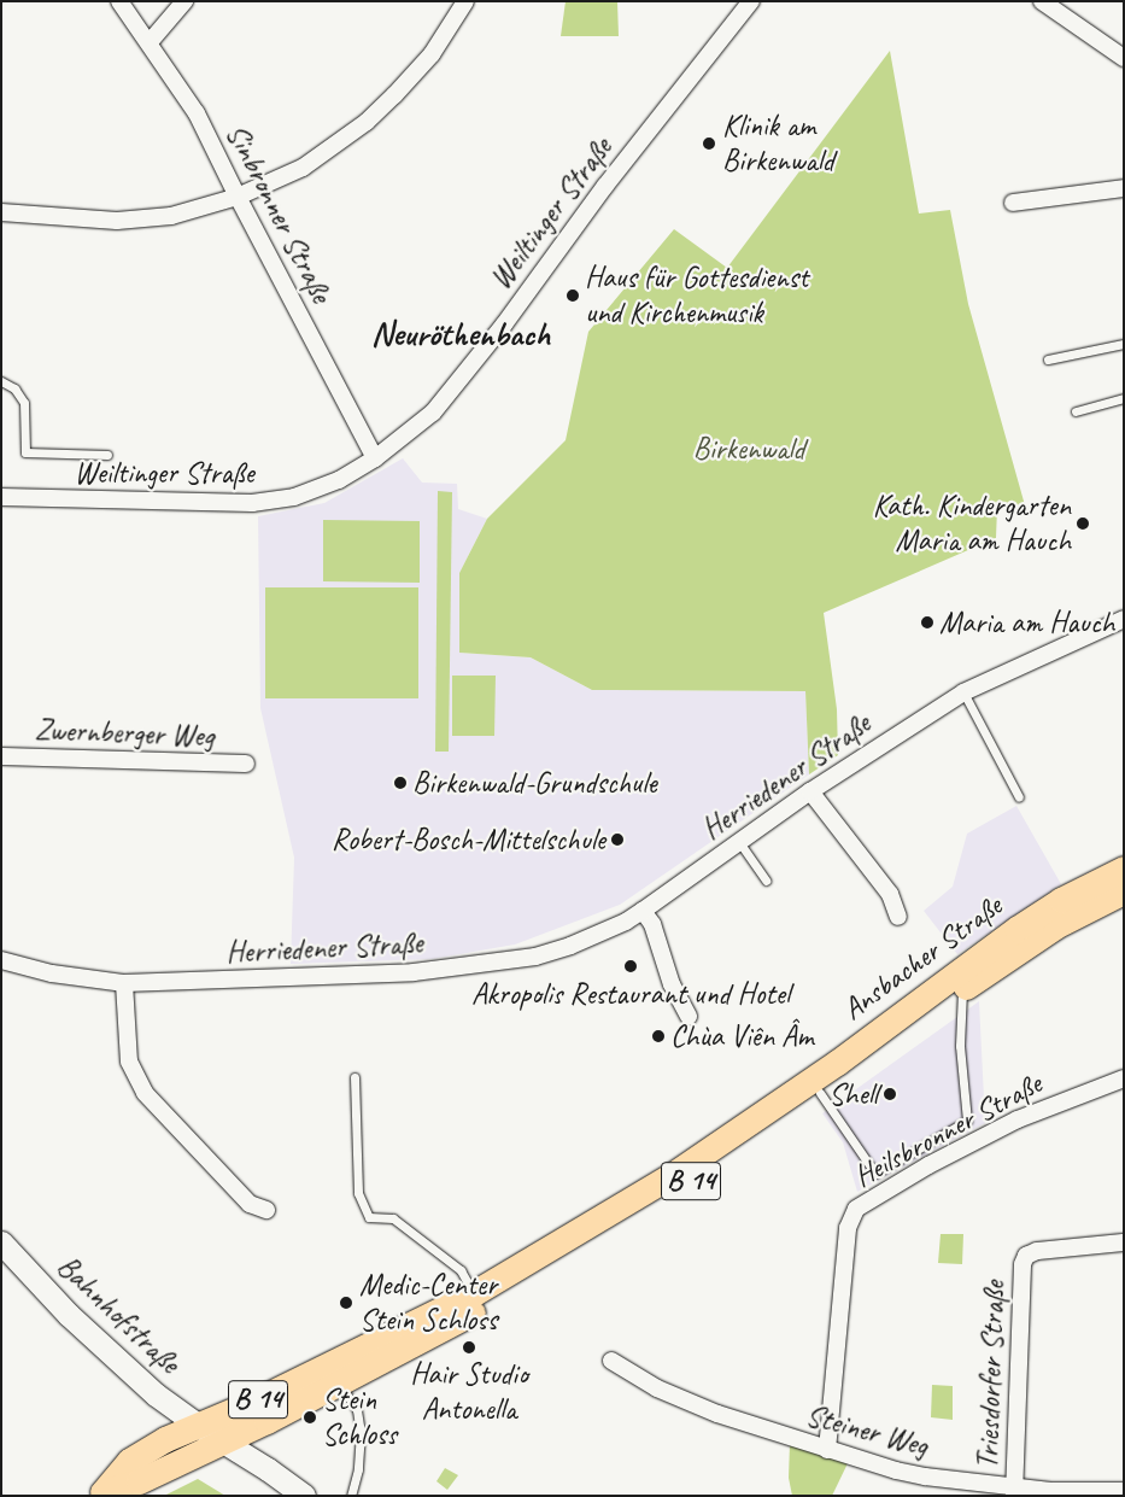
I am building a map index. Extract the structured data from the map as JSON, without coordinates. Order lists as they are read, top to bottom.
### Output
{
  "streets": {
    "main road": ["Ansbacher Straße", "B 14", "Bahnhofstraße"],
    "street": [
      "Sinbronner Straße",
      "Weiltinger Straße",
      "Zwernberger Weg",
      "Herriedener Straße",
      "Heilsbronner Straße",
      "Triesdorfer Straße",
      "Steiner Weg"
    ]
  },
  "crossings": [
    ["Sinbronner Straße", "Weiltinger Straße"],
    ["Ansbacher Straße", "B 14"],
    ["Ansbacher Straße", "Bahnhofstraße"],
    ["Heilsbronner Straße", "Steiner Weg"],
    ["B 14", "Bahnhofstraße"],
    ["Triesdorfer Straße", "Steiner Weg"]
  ],
  "districts": ["Neuröthenbach"],
  "parks": ["Birkenwald"],
  "places": [
    "Klinik am Birkenwald",
    "Haus für Gottesdienst und Kirchenmusik",
    "Kath. Kindergarten Maria am Hauch",
    "Maria am Hauch",
    "Birkenwald-Grundschule",
    "Robert-Bosch-Mittelschule",
    "Akropolis Restaurant und Hotel",
    "Chùa Viên Âm",
    "Shell",
    "Medic-Center Stein Schloss",
    "Hair Studio Antonella",
    "Stein Schloss"
  ]
}
